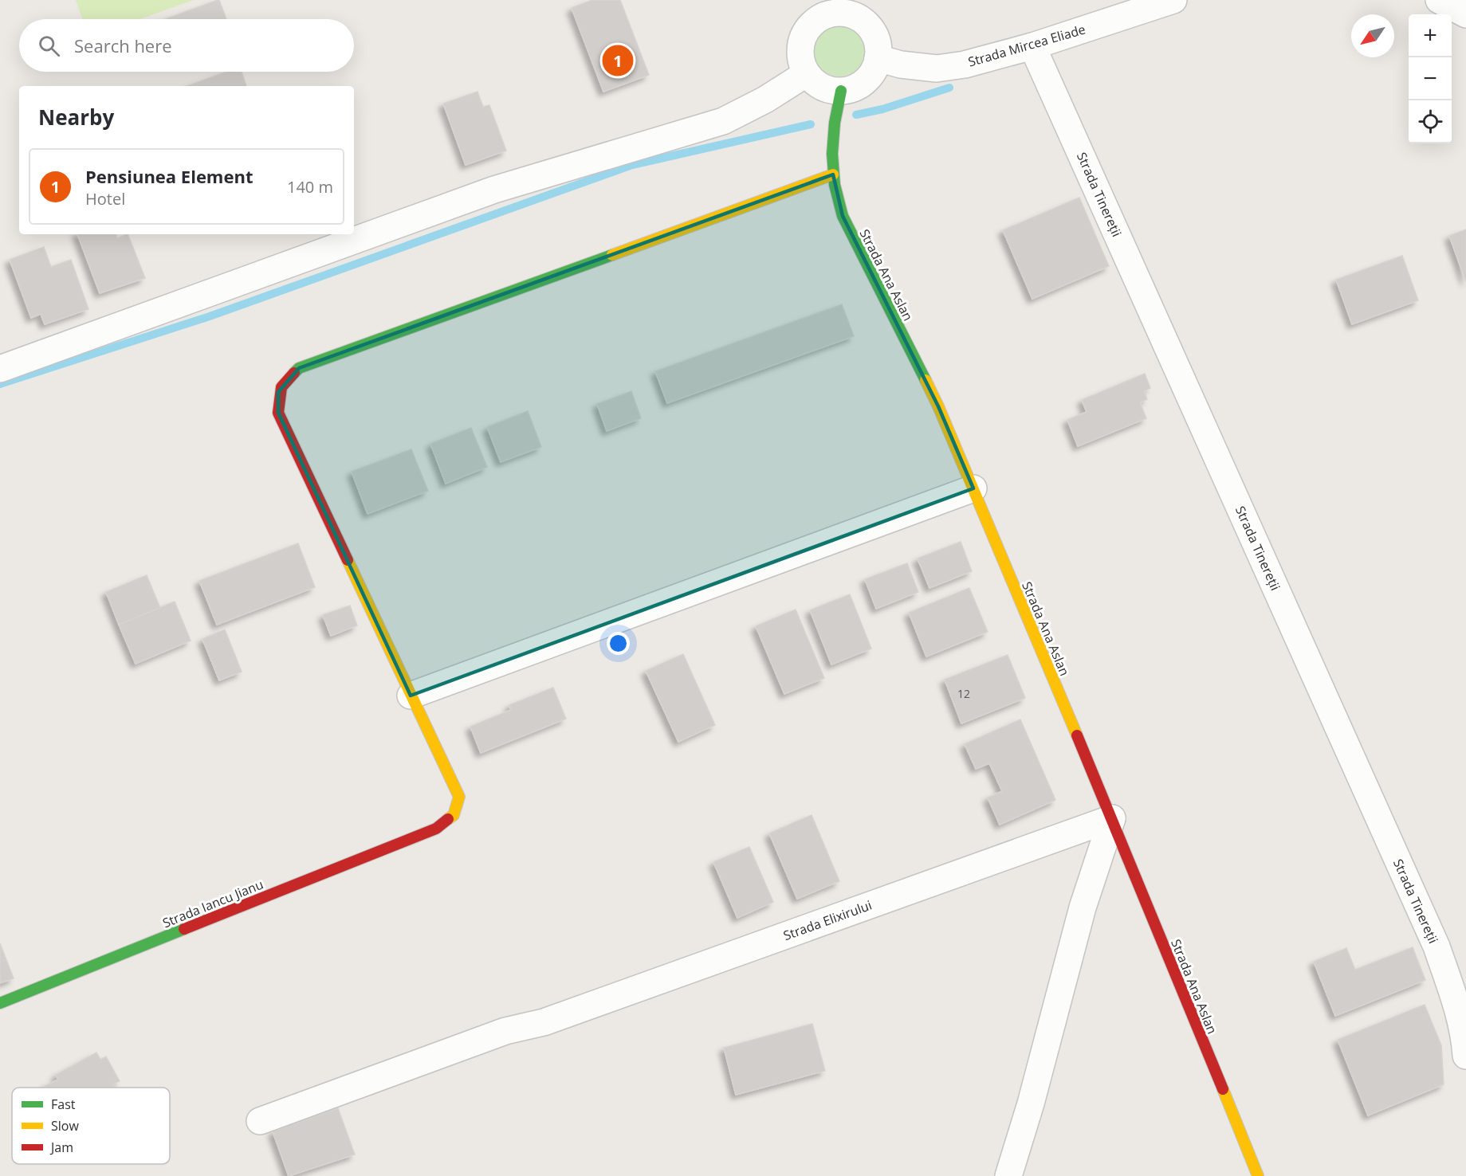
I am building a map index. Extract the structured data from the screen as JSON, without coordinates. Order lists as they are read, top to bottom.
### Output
{
  "streets": {
    "street": [
      "Strada Mircea Eliade",
      "Strada Tinereții",
      "Strada Ana Aslan",
      "Strada Iancu Jianu",
      "Strada Elixirului"
    ]
  },
  "crossings": [
    ["Strada Mircea Eliade", "Strada Tinereții"],
    ["Strada Mircea Eliade", "Strada Ana Aslan"],
    ["Strada Ana Aslan", "Strada Elixirului"]
  ],
  "house_numbers": ["12"],
  "legend": ["Fast", "Slow", "Jam"],
  "north": "bottom left",
  "page": {
    "map_buttons": ["+", "−"],
    "search": "Search here",
    "pins": "1",
    "heading": "Nearby",
    "list": [
      {
        "mark": "1",
        "name": "Pensiunea Element",
        "note": "Hotel",
        "value": "140 m"
      }
    ]
  }
}
